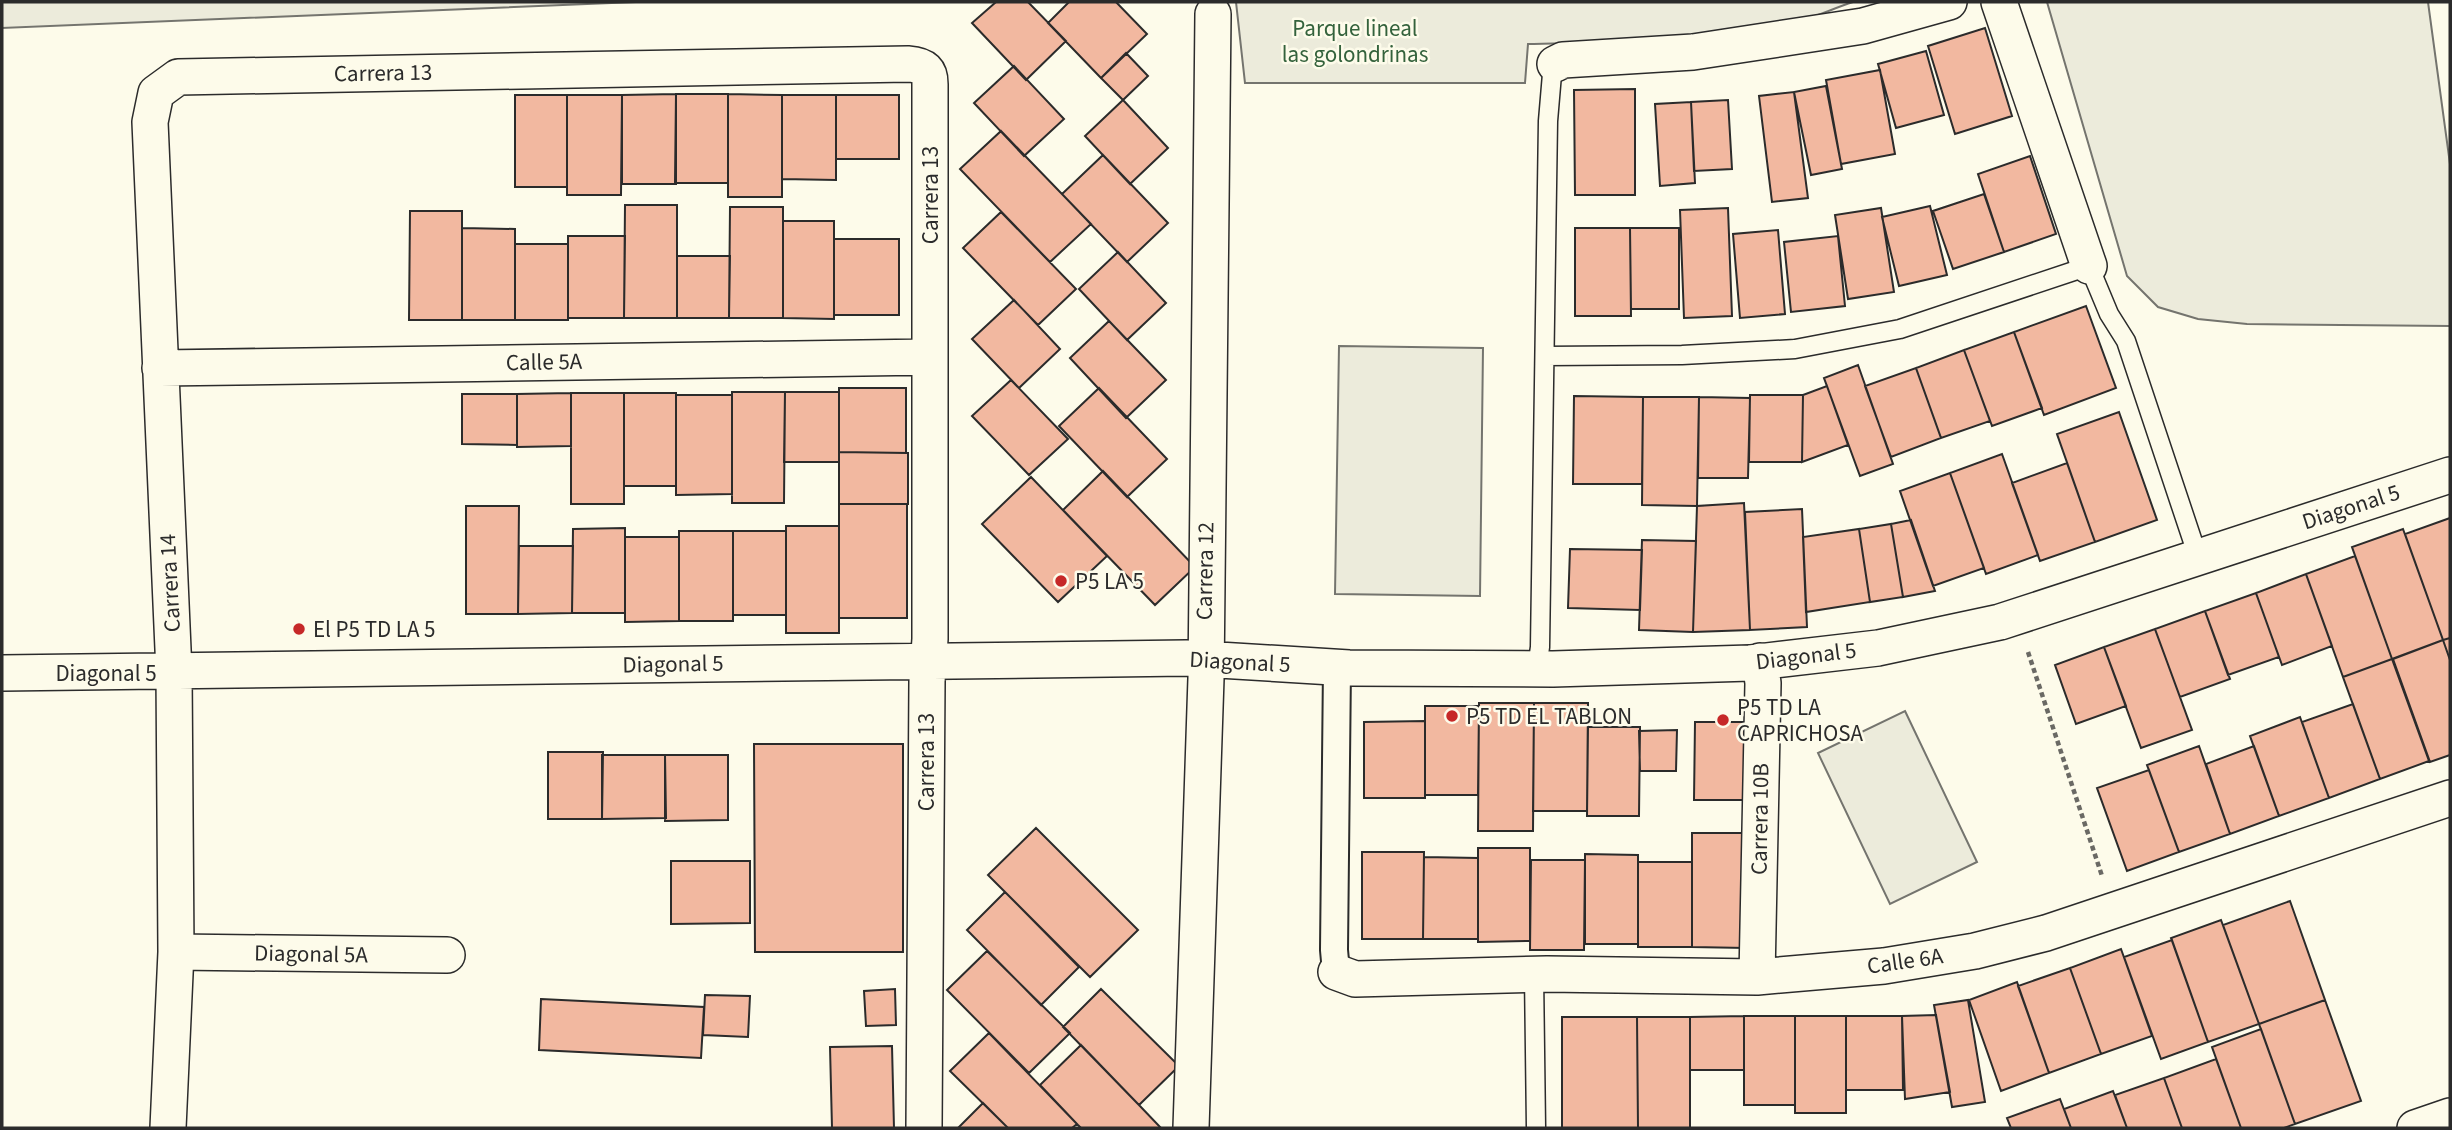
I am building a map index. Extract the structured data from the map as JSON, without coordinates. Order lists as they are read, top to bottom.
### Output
{
  "streets": {
    "street": [
      "Carrera 13",
      "Calle 5A",
      "Diagonal 5",
      "Carrera 12",
      "Carrera 14",
      "Carrera 10B",
      "Diagonal 5A",
      "Calle 6A"
    ]
  },
  "crossings": [
    ["Carrera 13", "Calle 5A"],
    ["Carrera 13", "Diagonal 5"],
    ["Carrera 13", "Carrera 14"],
    ["Calle 5A", "Carrera 14"],
    ["Diagonal 5", "Carrera 12"],
    ["Diagonal 5", "Carrera 14"],
    ["Diagonal 5", "Carrera 10B"],
    ["Carrera 14", "Diagonal 5A"],
    ["Carrera 10B", "Calle 6A"]
  ],
  "parks": ["Parque lineal las golondrinas"],
  "places": [
    "P5 LA 5",
    "El P5 TD LA 5",
    "P5 TD EL TABLON",
    "P5 TD LA CAPRICHOSA"
  ]
}
